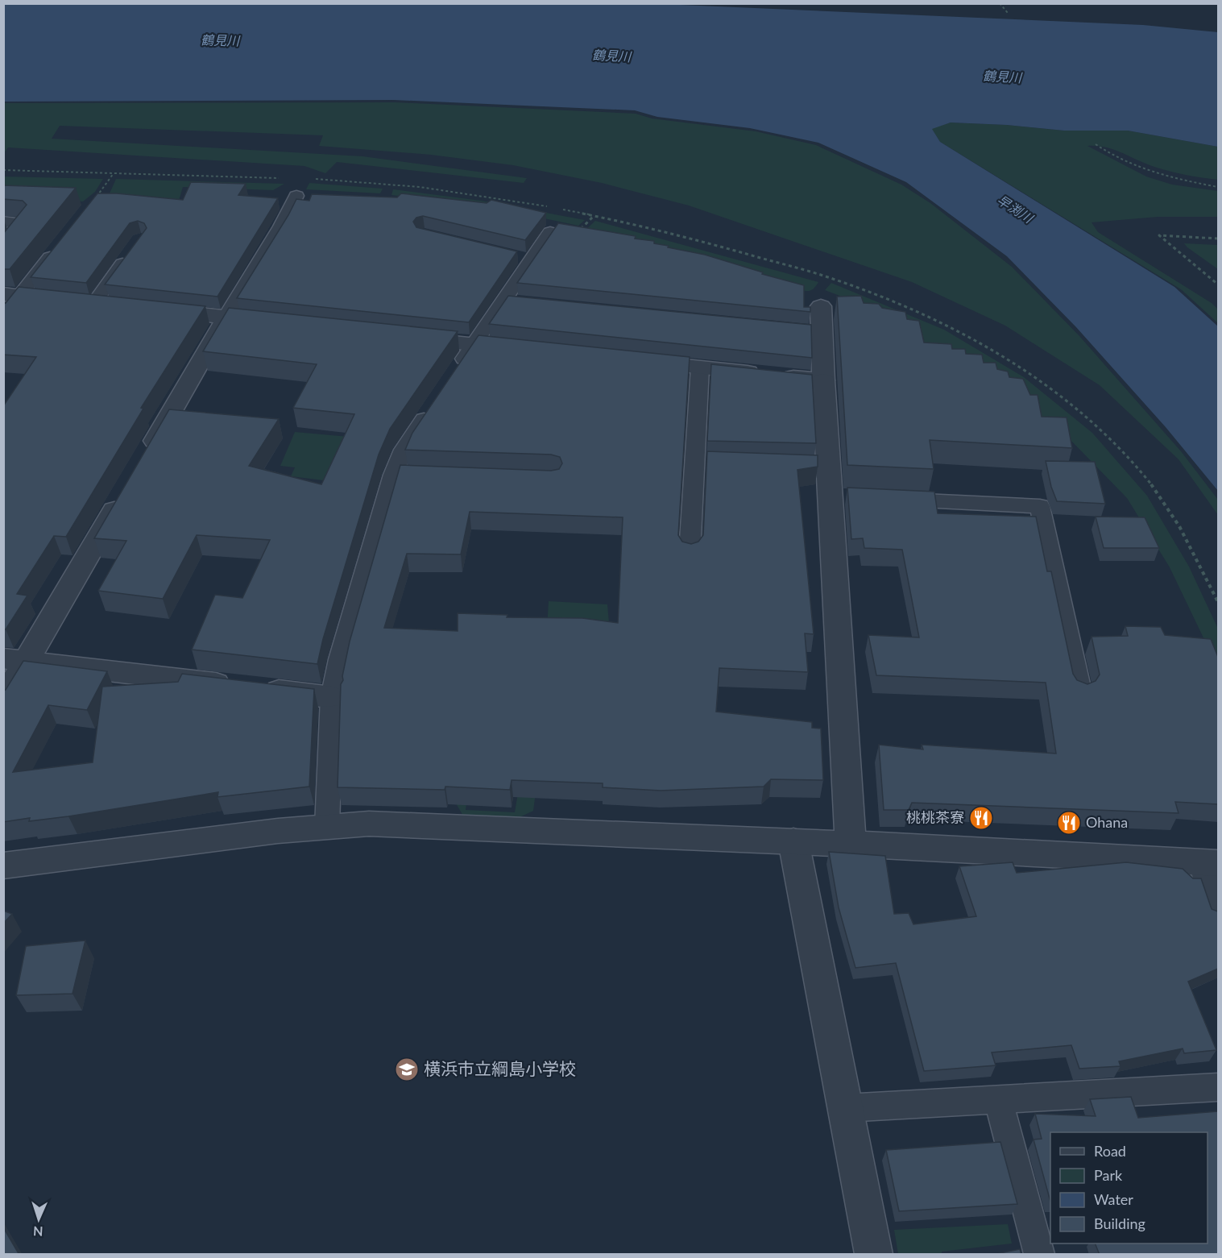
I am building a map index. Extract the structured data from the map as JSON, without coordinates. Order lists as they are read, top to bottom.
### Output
{
  "water": ["鶴見川", "早渕川"],
  "places": {
    "restaurant": ["桃桃茶寮", "Ohana"],
    "school or university": ["横浜市立綱島小学校"]
  },
  "legend": [
    "Road",
    "Park",
    "Water",
    "Building"
  ],
  "north": "bottom"
}
